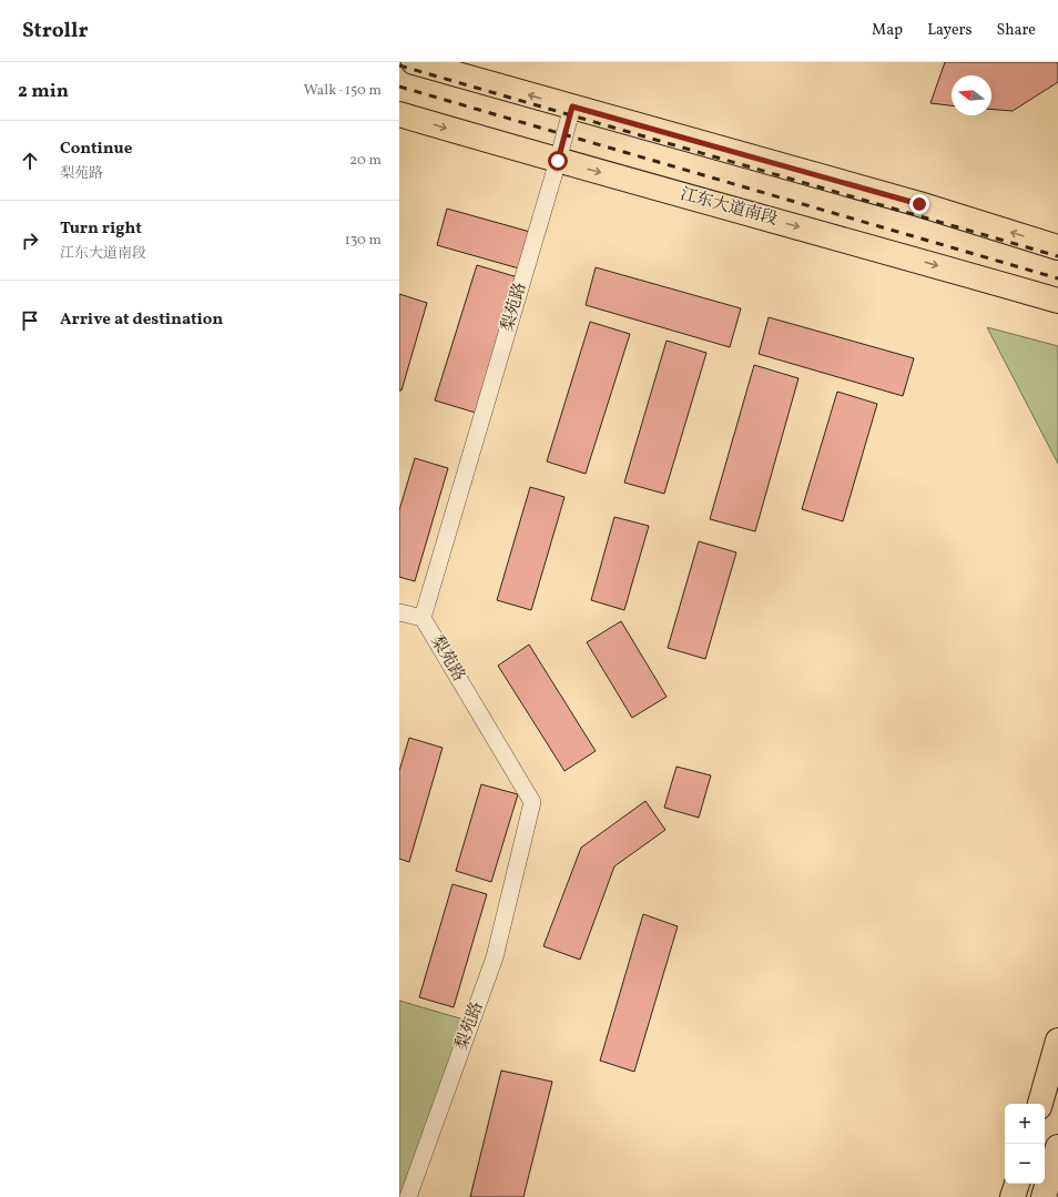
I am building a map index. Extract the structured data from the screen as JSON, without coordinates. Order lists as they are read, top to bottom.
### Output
{
  "streets": {
    "main road": ["江东大道南段"],
    "street": ["梨苑路"]
  },
  "crossings": [
    ["江东大道南段", "梨苑路"]
  ],
  "north": "left",
  "page": {
    "header": "Strollr",
    "nav": ["Map", "Layers", "Share"],
    "heading": ["2 min", "Walk · 150 m"],
    "list": [
      ["Continue", "梨苑路", "20 m"],
      ["Turn right", "江东大道南段", "130 m"],
      "Arrive at destination"
    ],
    "map_buttons": ["+", "−"]
  }
}
